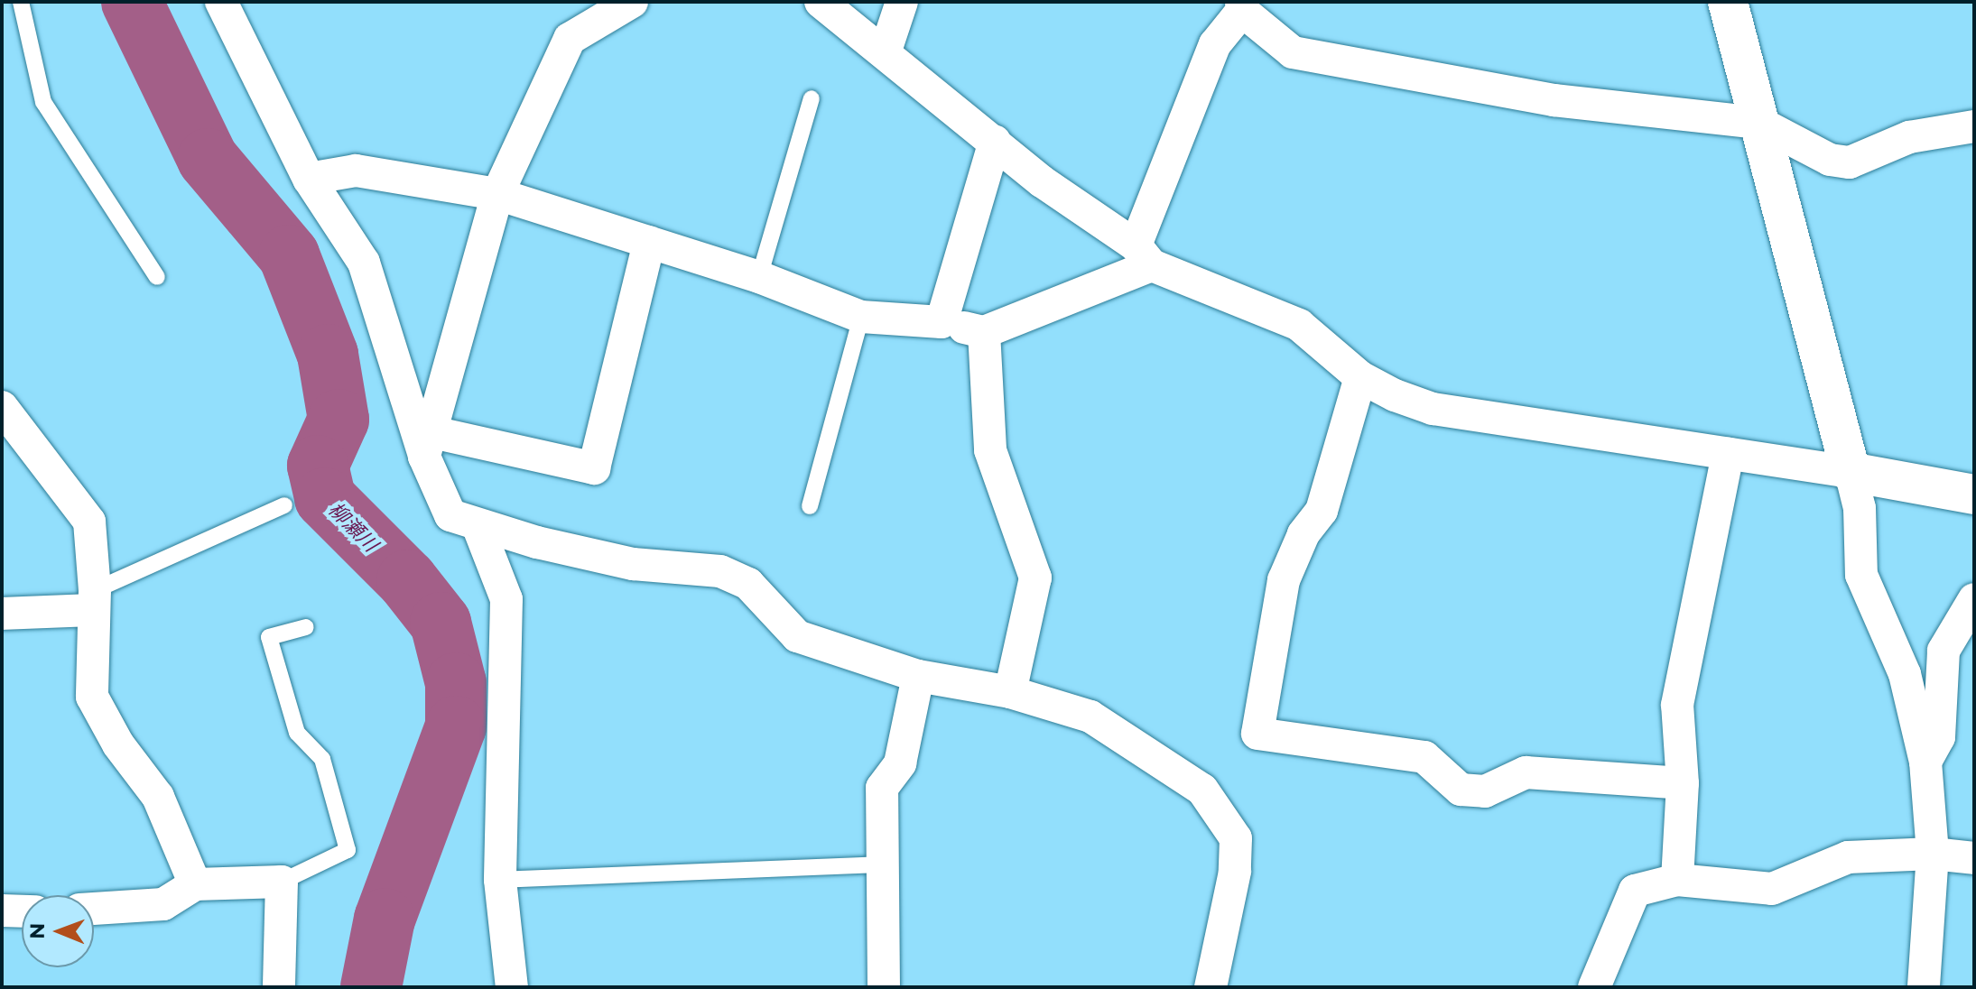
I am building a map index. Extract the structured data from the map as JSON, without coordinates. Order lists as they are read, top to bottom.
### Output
{
  "water": ["柳瀬川"],
  "north": "left"
}
